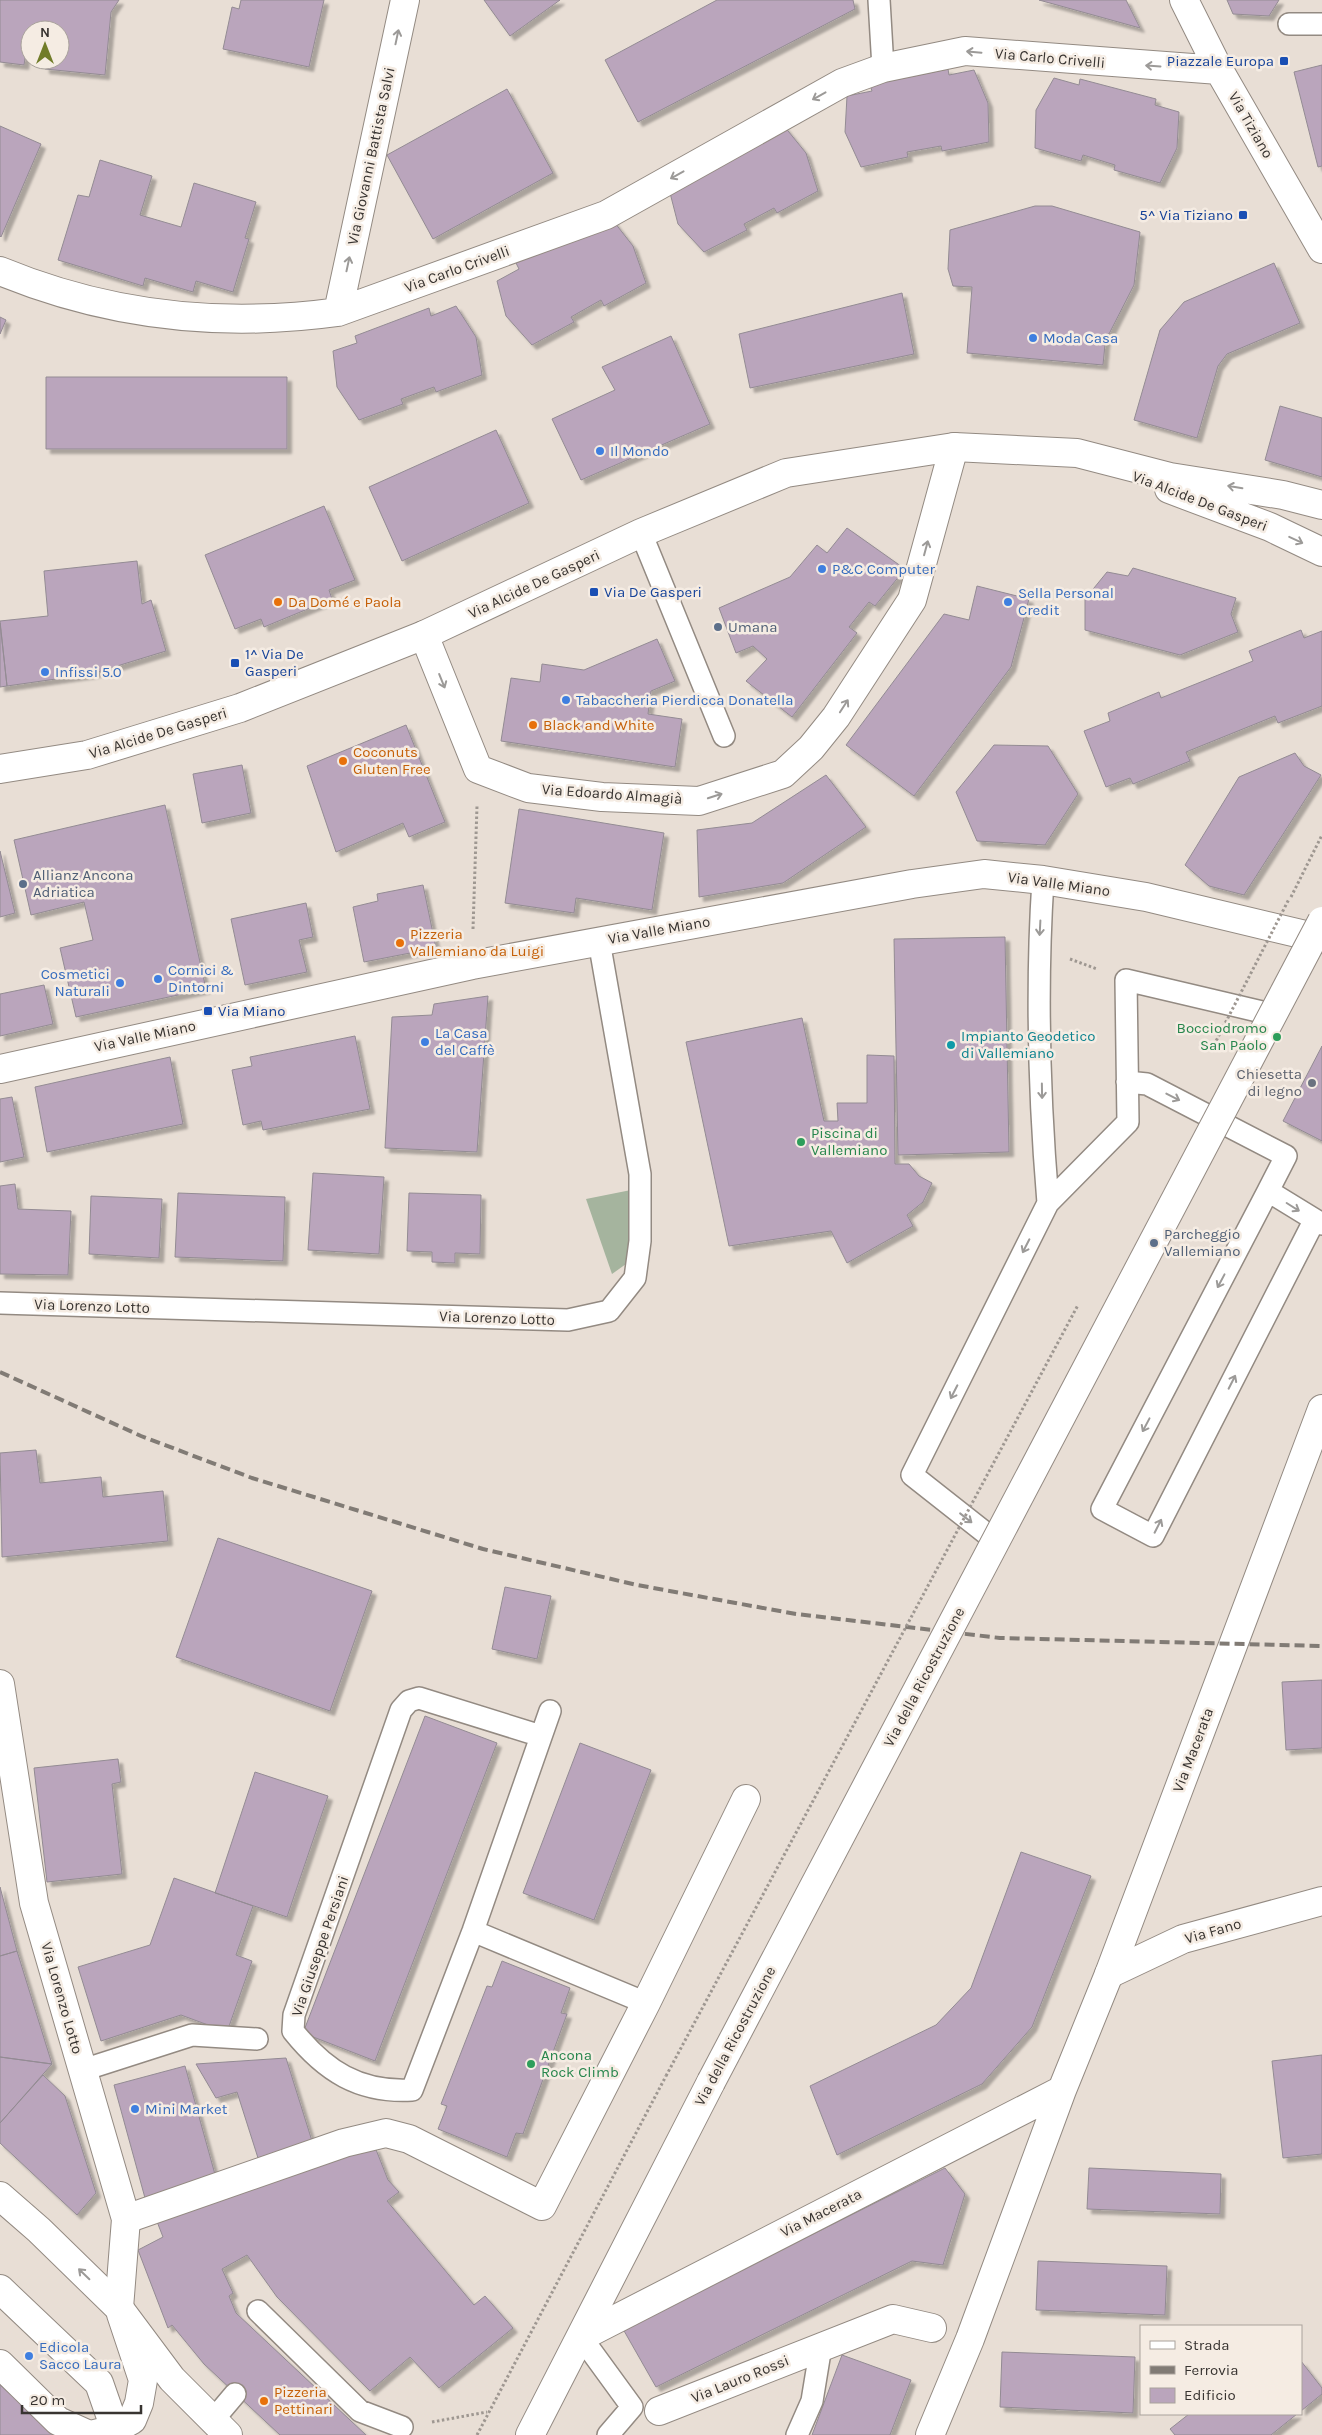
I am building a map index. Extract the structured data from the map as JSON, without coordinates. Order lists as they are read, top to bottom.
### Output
{
  "streets": {
    "street": [
      "Via Carlo Crivelli",
      "Via Tiziano",
      "Via Giovanni Battista Salvi",
      "Via Alcide De Gasperi",
      "Via Edoardo Almagià",
      "Via Valle Miano",
      "Via Lorenzo Lotto",
      "Via della Ricostruzione",
      "Via Macerata",
      "Via Fano",
      "Via Lauro Rossi"
    ],
    "lane": ["Via Giuseppe Persiani"]
  },
  "crossings": [
    ["Via Carlo Crivelli", "Via Tiziano"],
    ["Via Carlo Crivelli", "Via Giovanni Battista Salvi"],
    ["Via Alcide De Gasperi", "Via Edoardo Almagià"],
    ["Via Valle Miano", "Via Lorenzo Lotto"],
    ["Via della Ricostruzione", "Via Macerata"],
    ["Via Macerata", "Via Fano"]
  ],
  "one_way": ["Via Carlo Crivelli", "Via Giovanni Battista Salvi", "Via Edoardo Almagià"],
  "places": {
    "transit": [
      "Piazzale Europa",
      "5^ Via Tiziano",
      "Via De Gasperi",
      "1^ Via De Gasperi",
      "Via Miano"
    ],
    "other": [
      "Moda Casa",
      "Il Mondo",
      "P&C Computer",
      "Da Domé e Paola",
      "Sella Personal Credit",
      "Umana",
      "Infissi 5.0",
      "Tabaccheria Pierdicca Donatella",
      "Black and White",
      "Coconuts Gluten Free",
      "Allianz Ancona Adriatica",
      "Pizzeria Vallemiano da Luigi",
      "Cornici & Dintorni",
      "Cosmetici Naturali",
      "Bocciodromo San Paolo",
      "La Casa del Caffè",
      "Impianto Geodetico di Vallemiano",
      "Chiesetta di legno",
      "Piscina di Vallemiano",
      "Parcheggio Vallemiano",
      "Ancona Rock Climb",
      "Mini Market",
      "Edicola Sacco Laura",
      "Pizzeria Pettinari"
    ]
  },
  "legend": ["Strada", "Ferrovia", "Edificio"],
  "scale_bar": "20 m",
  "north": "top"
}
